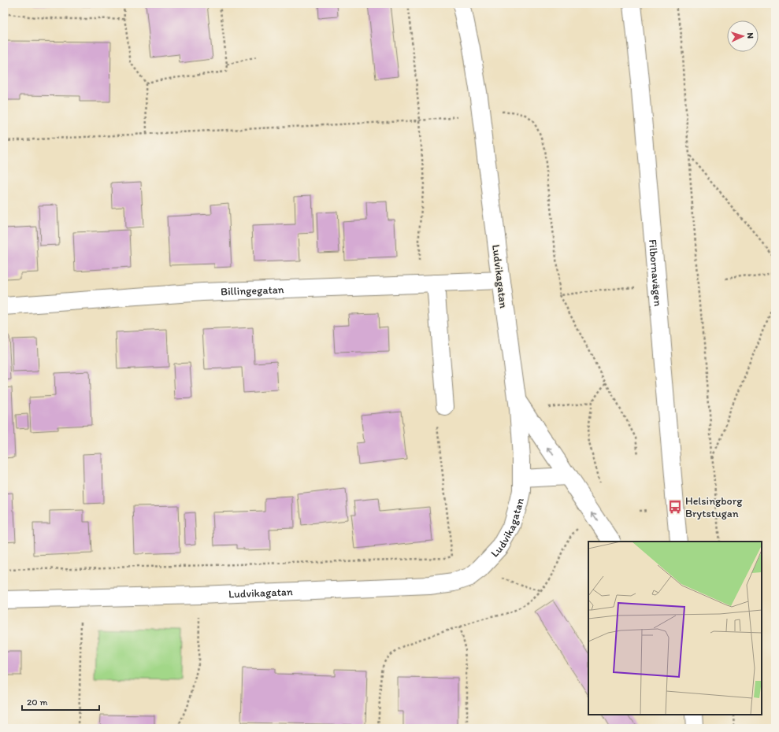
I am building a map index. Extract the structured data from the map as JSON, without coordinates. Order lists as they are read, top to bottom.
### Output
{
  "streets": {
    "street": ["Filbornavägen", "Ludvikagatan", "Billingegatan"]
  },
  "crossings": [
    ["Ludvikagatan", "Billingegatan"]
  ],
  "places": {
    "bus stop": ["Helsingborg Brytstugan"]
  },
  "scale_bar": "20 m",
  "north": "right"
}
